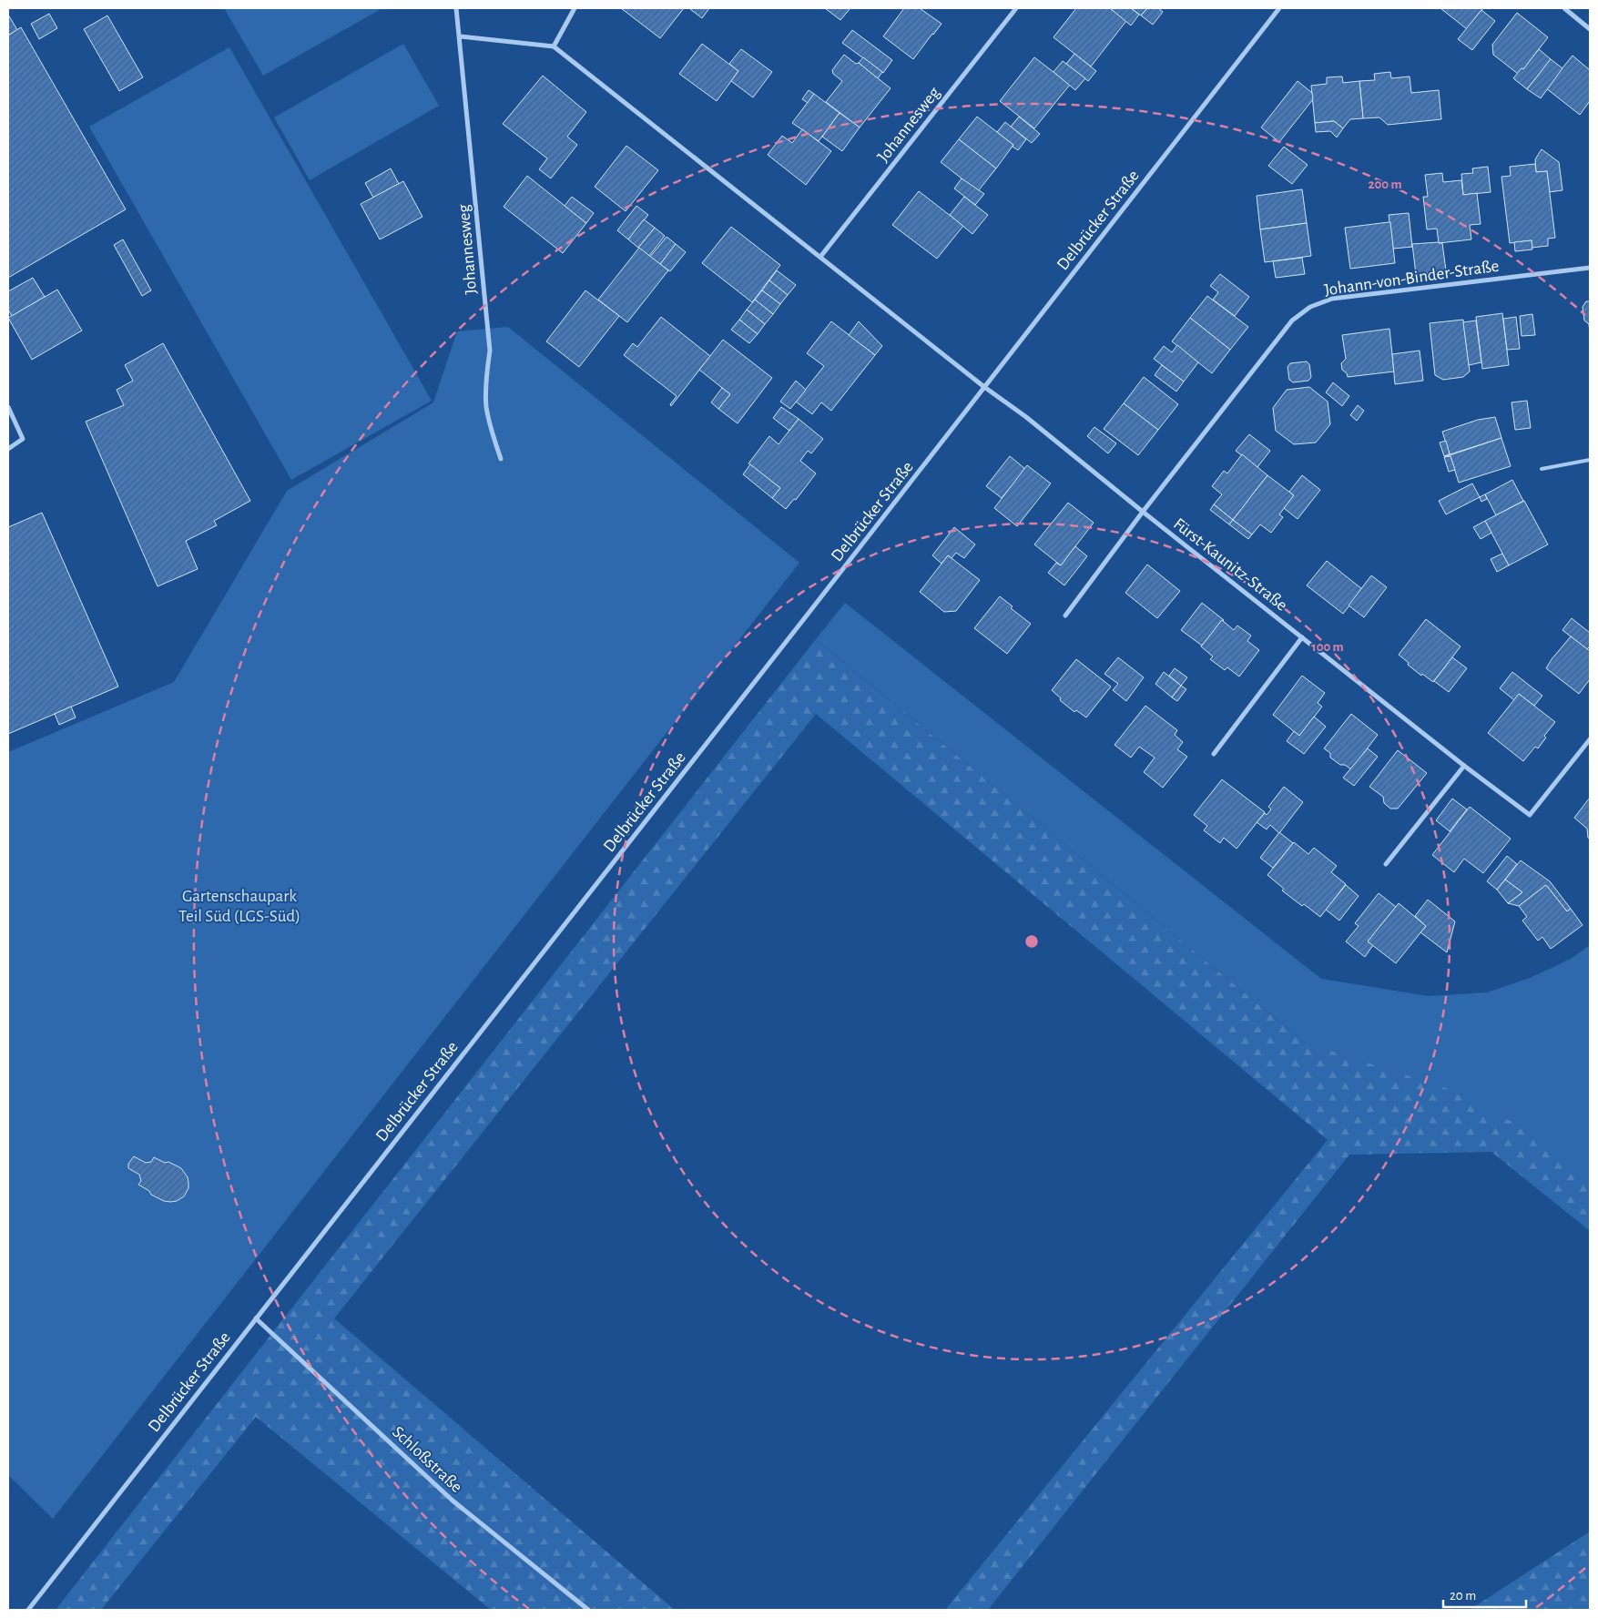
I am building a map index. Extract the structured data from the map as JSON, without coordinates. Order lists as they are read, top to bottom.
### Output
{
  "streets": {
    "street": [
      "Johannesweg",
      "Delbrücker Straße",
      "Johann-von-Binder-Straße",
      "Fürst-Kaunitz-Straße",
      "Schloßstraße"
    ]
  },
  "crossings": [
    ["Delbrücker Straße", "Fürst-Kaunitz-Straße"],
    ["Delbrücker Straße", "Schloßstraße"],
    ["Johann-von-Binder-Straße", "Fürst-Kaunitz-Straße"]
  ],
  "parks": ["Gartenschaupark Teil Süd (LGS-Süd)"],
  "scale_bar": "20 m",
  "rings": ["200 m", "100 m"]
}
